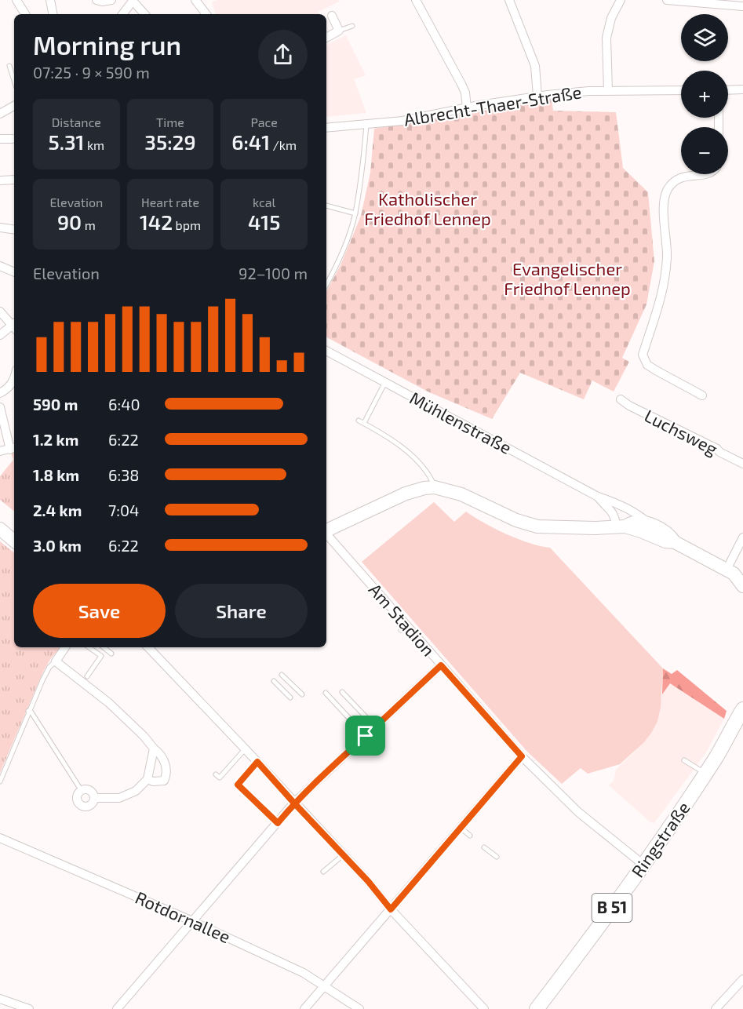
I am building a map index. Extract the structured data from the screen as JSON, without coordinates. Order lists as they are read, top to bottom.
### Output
{
  "streets": {
    "main road": ["Ringstraße", "B 51"],
    "street": [
      "Albrecht-Thaer-Straße",
      "Mühlenstraße",
      "Luchsweg",
      "Am Stadion",
      "Rotdornallee"
    ]
  },
  "crossings": [
    ["Am Stadion", "Ringstraße"]
  ],
  "parks": ["Katholischer Friedhof Lennep", "Evangelischer Friedhof Lennep"],
  "page": {
    "map_buttons": ["+", "−"],
    "heading": ["Morning run", "07:25 · 9 × 590 m"],
    "stats": [
      ["Distance", "5.31 km"],
      ["Time", "35:29"],
      ["Pace", "6:41 /km"],
      ["Elevation", "90 m"],
      ["Heart rate", "142 bpm"],
      ["kcal", "415"]
    ],
    "chart": ["Elevation", "92–100 m"],
    "list": [
      {
        "name": "590 m",
        "note": "6:40"
      },
      {
        "name": "1.2 km",
        "note": "6:22"
      },
      {
        "name": "1.8 km",
        "note": "6:38"
      },
      {
        "name": "2.4 km",
        "note": "7:04"
      },
      {
        "name": "3.0 km",
        "note": "6:22"
      }
    ],
    "buttons": ["Save", "Share"]
  }
}
